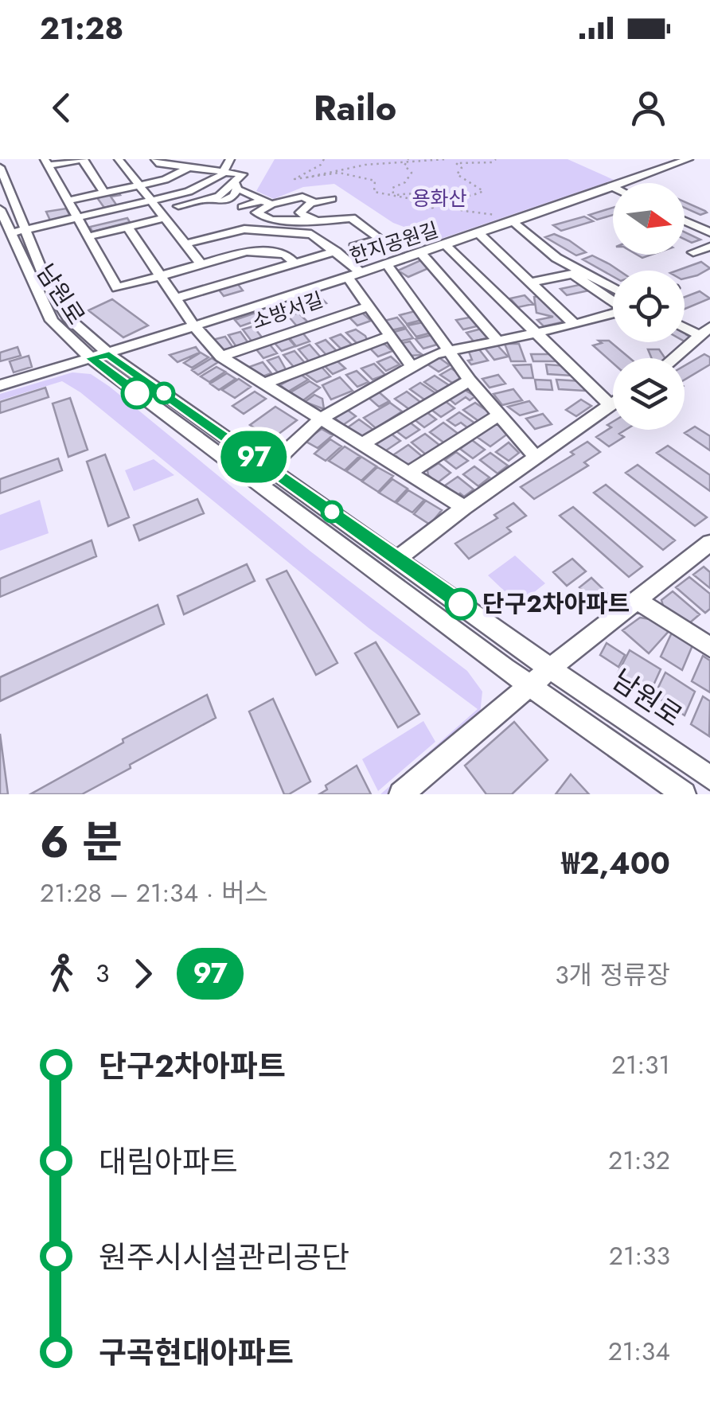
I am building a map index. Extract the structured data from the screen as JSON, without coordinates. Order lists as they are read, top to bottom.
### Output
{
  "streets": {
    "street": ["한지공원길", "남원로", "소방서길"]
  },
  "crossings": [
    ["한지공원길", "남원로"]
  ],
  "parks": ["용화산"],
  "places": ["단구2차아파트"],
  "lines": ["bus line 97"],
  "north": "right",
  "page": {
    "status": "21:28",
    "header": "Railo",
    "on_map": "97",
    "heading": ["6 분", "21:28 – 21:34 · 버스", "₩2,400"],
    "legs": ["3", "97", "3개 정류장"],
    "list": [
      {
        "name": "단구2차아파트",
        "value": "21:31"
      },
      {
        "name": "대림아파트",
        "value": "21:32"
      },
      {
        "name": "원주시시설관리공단",
        "value": "21:33"
      },
      {
        "name": "구곡현대아파트",
        "value": "21:34"
      }
    ]
  }
}
